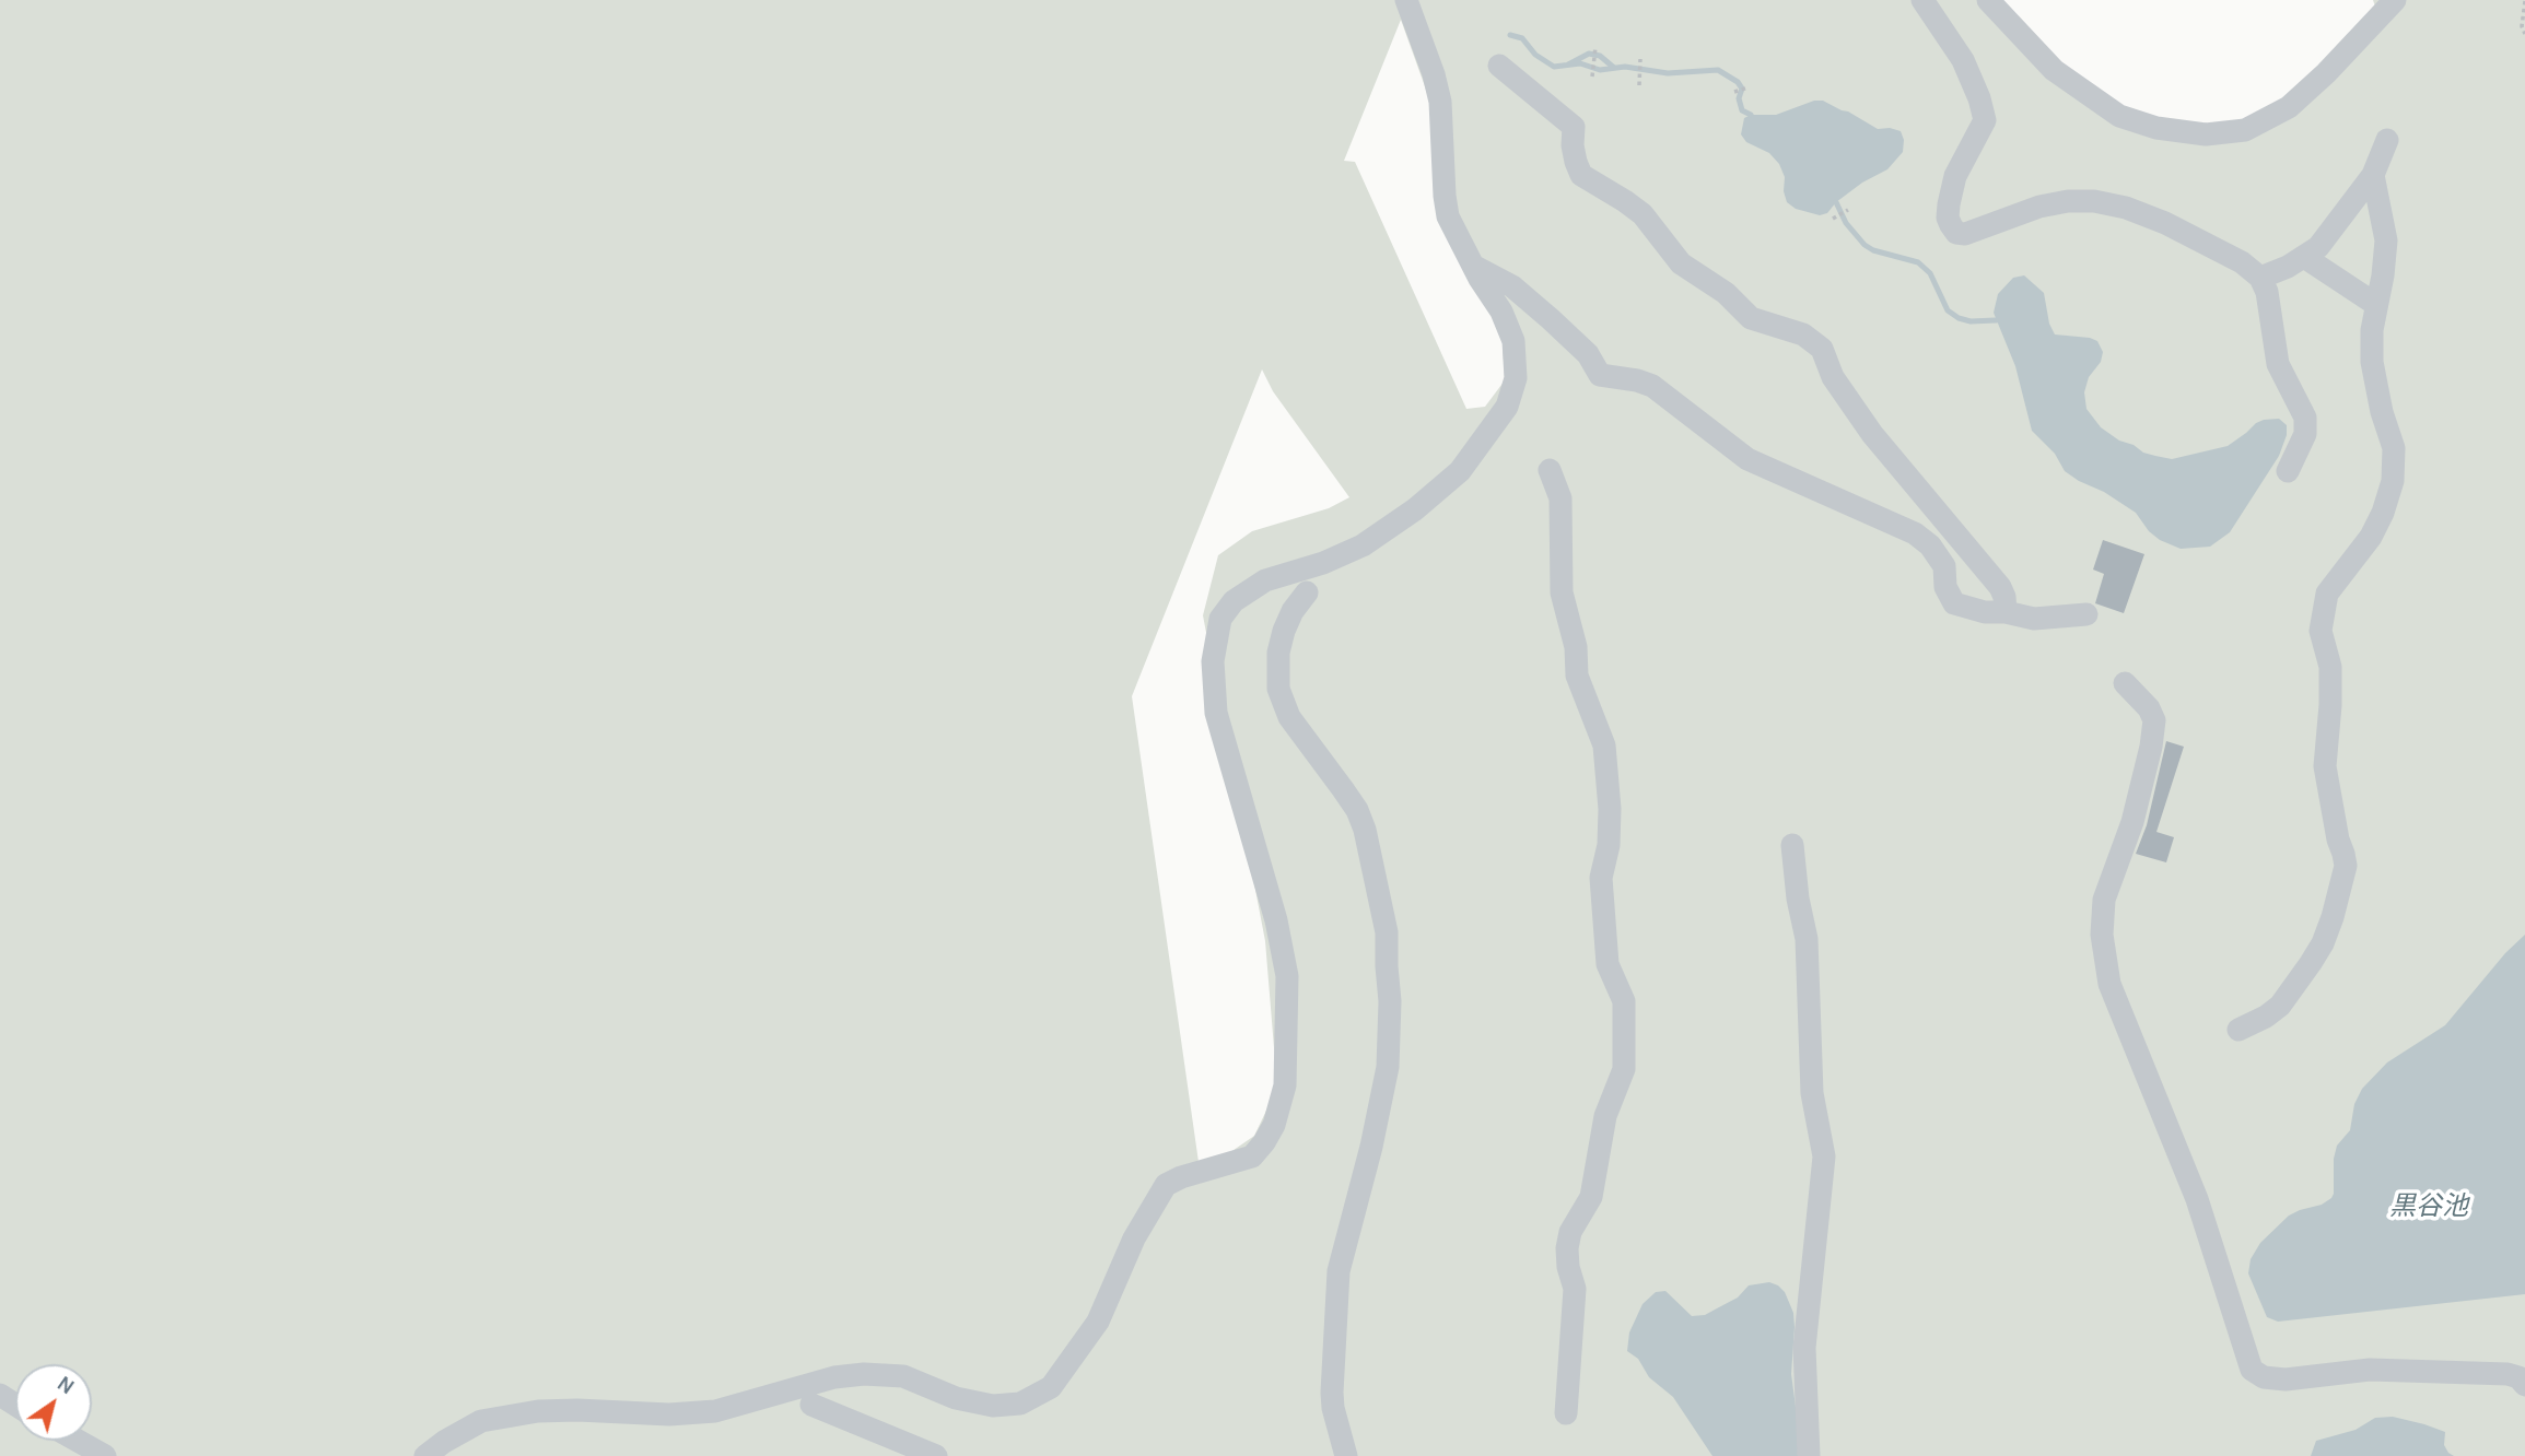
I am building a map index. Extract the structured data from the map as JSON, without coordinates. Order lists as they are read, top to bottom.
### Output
{
  "water": ["黒谷池"],
  "north": "top right"
}
